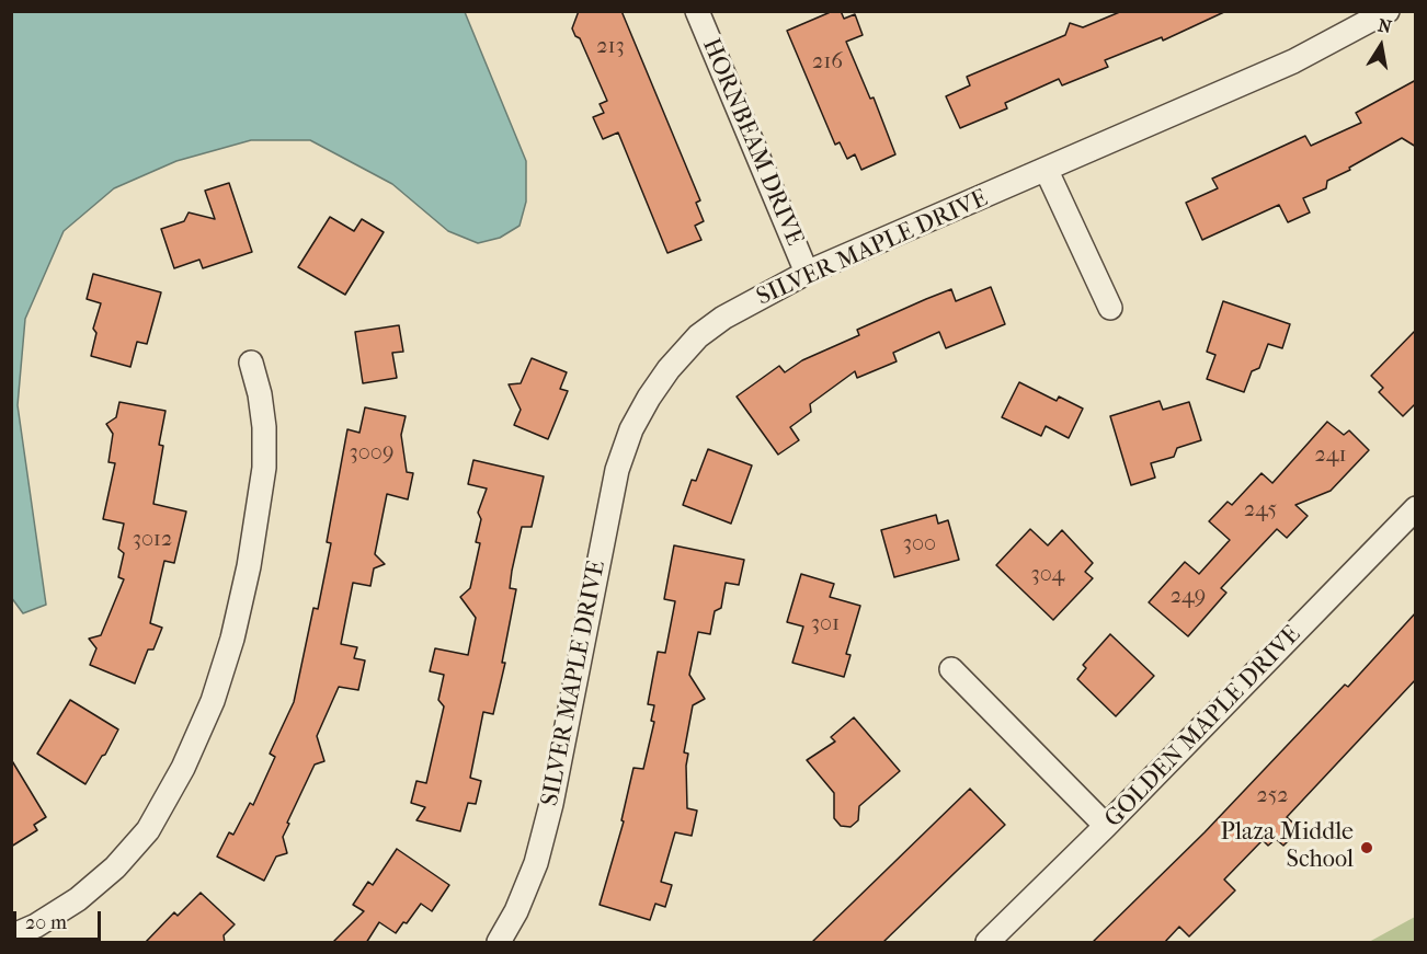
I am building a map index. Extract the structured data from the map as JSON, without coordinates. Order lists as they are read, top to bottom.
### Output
{
  "streets": {
    "street": ["HORNBEAM DRIVE", "SILVER MAPLE DRIVE", "GOLDEN MAPLE DRIVE"]
  },
  "crossings": [
    ["HORNBEAM DRIVE", "SILVER MAPLE DRIVE"]
  ],
  "places": ["Plaza Middle School"],
  "house_numbers": [
    "213",
    "216",
    "3009",
    "241",
    "245",
    "3012",
    "300",
    "304",
    "249",
    "301",
    "252"
  ],
  "scale_bar": "20 m",
  "north": "top"
}
